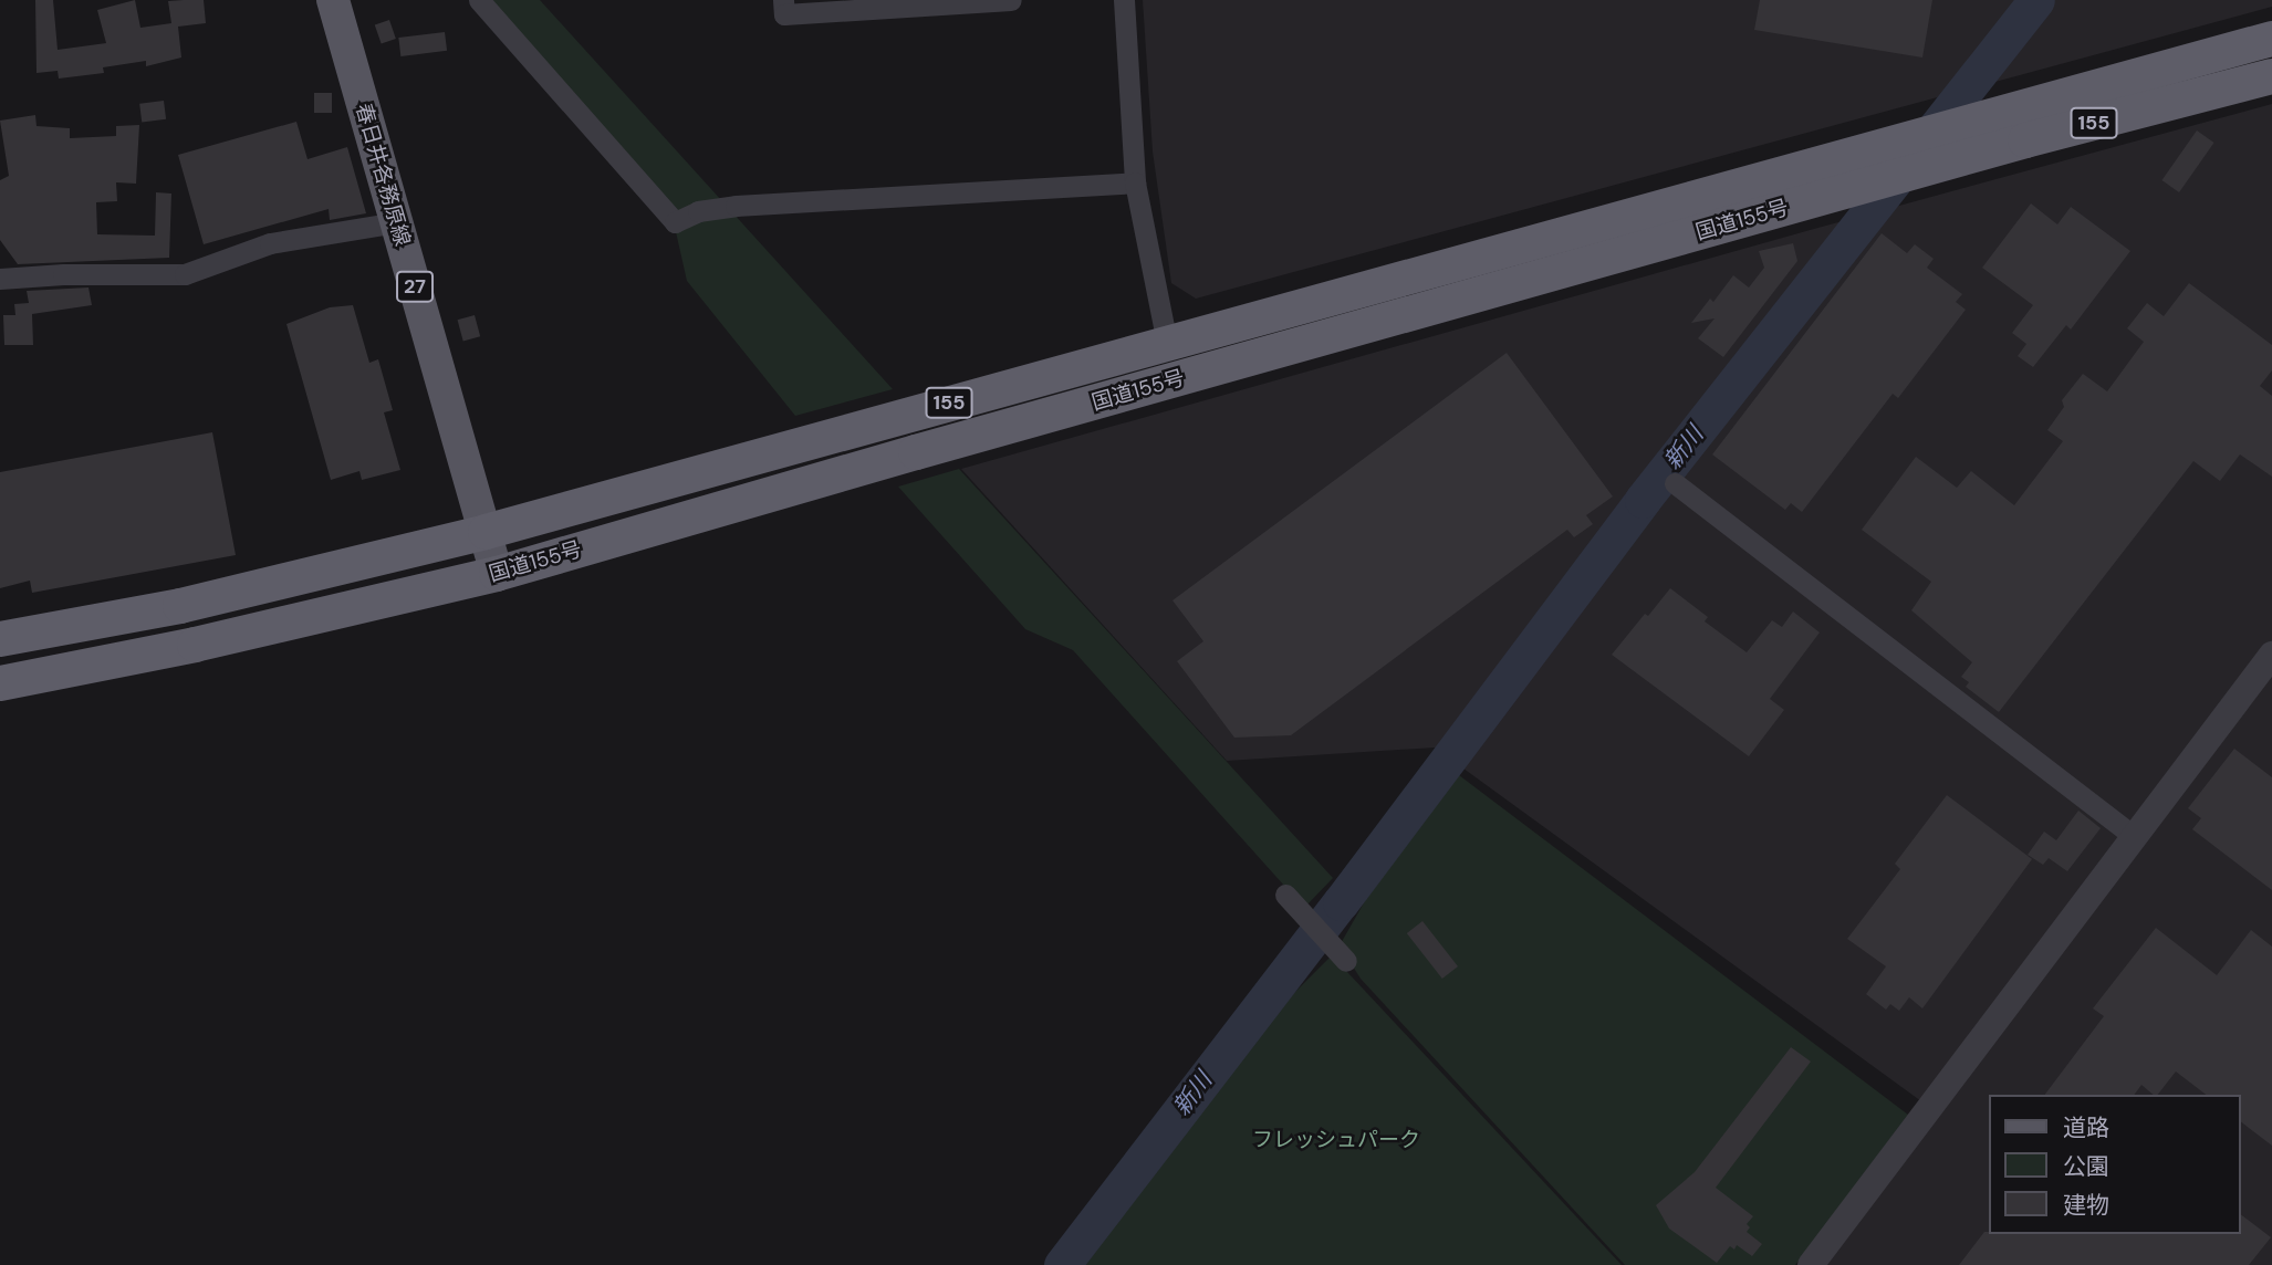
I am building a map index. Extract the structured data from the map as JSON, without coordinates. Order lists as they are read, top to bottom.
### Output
{
  "streets": {
    "highway": ["155", "国道155号"],
    "main road": ["春日井各務原線", "27"]
  },
  "crossings": [
    ["春日井各務原線", "国道155号"]
  ],
  "water": ["新川"],
  "parks": ["フレッシュパーク"],
  "legend": ["道路", "公園", "建物"]
}
